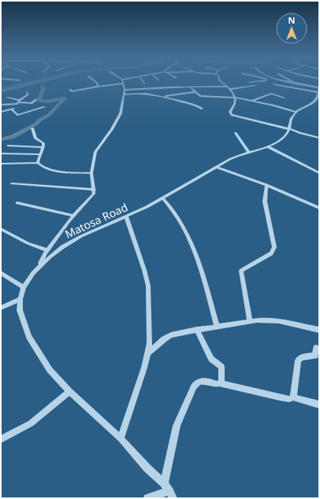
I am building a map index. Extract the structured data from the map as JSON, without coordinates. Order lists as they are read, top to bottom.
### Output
{
  "streets": {
    "street": ["Matosa Road"]
  },
  "north": "top"
}
